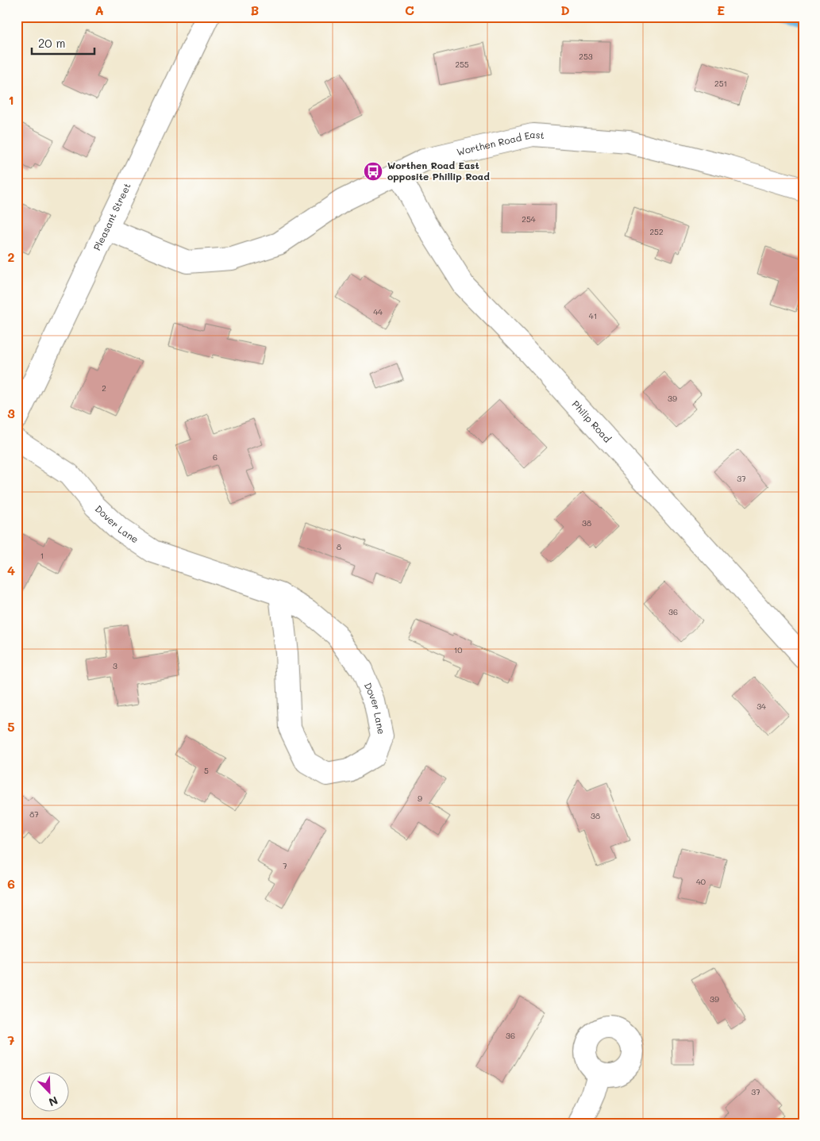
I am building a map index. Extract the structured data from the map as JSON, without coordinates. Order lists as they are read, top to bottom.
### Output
{
  "streets": {
    "street": [
      "Worthen Road East",
      "Pleasant Street",
      "Philip Road",
      "Dover Lane"
    ]
  },
  "crossings": [
    ["Worthen Road East", "Pleasant Street"],
    ["Worthen Road East", "Philip Road"]
  ],
  "places": {
    "bus stop": ["Worthen Road East opposite Phillip Road"]
  },
  "house_numbers": [
    "253",
    "255",
    "251",
    "254",
    "252",
    "44",
    "41",
    "2",
    "39",
    "6",
    "37",
    "38",
    "8",
    "1",
    "36",
    "10",
    "3",
    "34",
    "5",
    "9",
    "87",
    "38",
    "7",
    "40",
    "39",
    "36",
    "37"
  ],
  "scale_bar": "20 m",
  "north": "bottom right",
  "grid": {
    "columns": [
      "A",
      "B",
      "C",
      "D",
      "E"
    ],
    "rows": [
      "1",
      "2",
      "3",
      "4",
      "5",
      "6",
      "7"
    ]
  }
}
